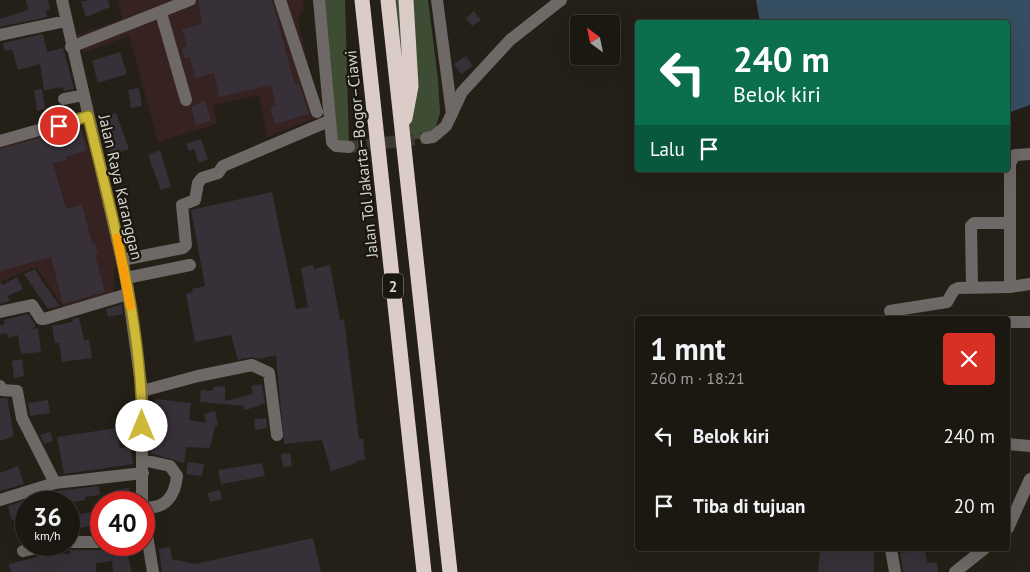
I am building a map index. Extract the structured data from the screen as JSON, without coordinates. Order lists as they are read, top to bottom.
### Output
{
  "streets": {
    "highway": ["Jalan Tol Jakarta–Bogor–Ciawi", "2"],
    "street": ["Jalan Raya Karanggan"]
  },
  "north": "top left",
  "page": {
    "turn": ["240 m", "Belok kiri"],
    "then": "Lalu",
    "heading": ["1 mnt", "260 m · 18:21"],
    "list": [
      {
        "name": "Belok kiri",
        "value": "240 m"
      },
      {
        "name": "Tiba di tujuan",
        "value": "20 m"
      }
    ],
    "speed": "36 km/h",
    "limit": "40"
  }
}
